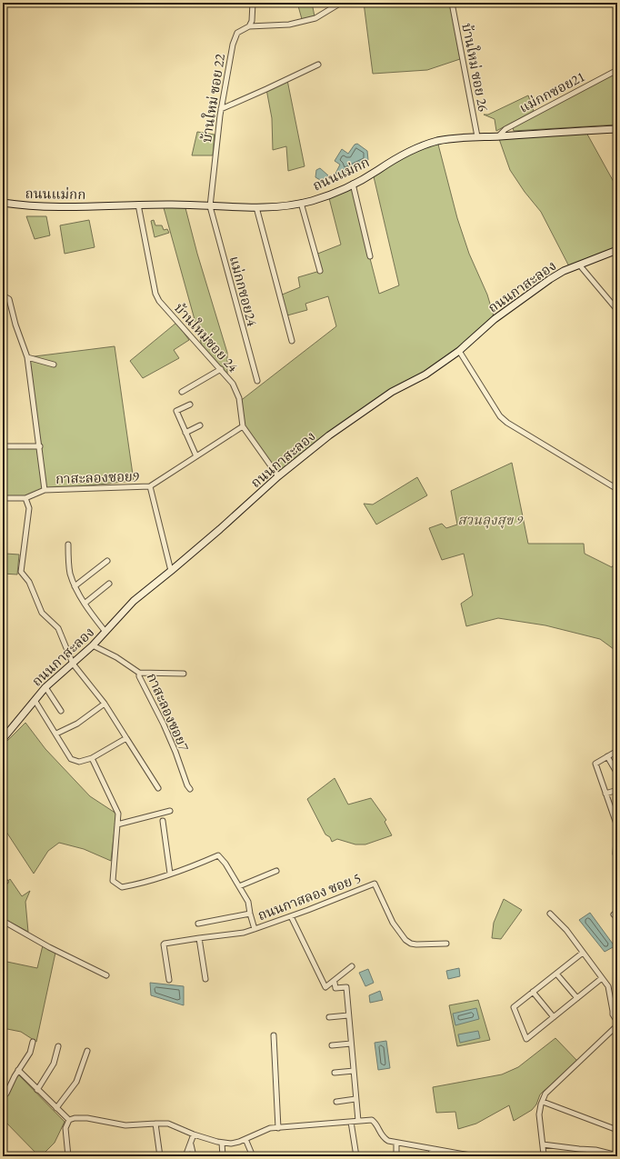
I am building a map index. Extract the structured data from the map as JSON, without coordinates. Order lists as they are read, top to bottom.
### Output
{
  "streets": {
    "street": [
      "บ้านใหม่ ซอย 26",
      "แม่กกซอย21",
      "บ้านใหม่ ซอย 22",
      "ถนนแม่กก",
      "ถนนกาสะลอง",
      "แม่กกซอย24",
      "บ้านใหม่ซอย 24",
      "กาสะลองซอย9",
      "กาสะลองซอย7",
      "ถนนกาสลอง ซอย 5"
    ]
  },
  "crossings": [
    ["บ้านใหม่ ซอย 26", "ถนนแม่กก"],
    ["แม่กกซอย21", "ถนนแม่กก"],
    ["บ้านใหม่ ซอย 22", "ถนนแม่กก"],
    ["บ้านใหม่ ซอย 22", "แม่กกซอย24"],
    ["ถนนแม่กก", "แม่กกซอย24"],
    ["ถนนแม่กก", "บ้านใหม่ซอย 24"],
    ["ถนนกาสะลอง", "บ้านใหม่ซอย 24"],
    ["ถนนกาสะลอง", "กาสะลองซอย9"],
    ["ถนนกาสะลอง", "กาสะลองซอย7"]
  ],
  "parks": ["สวนลุงสุข 9"]
}
